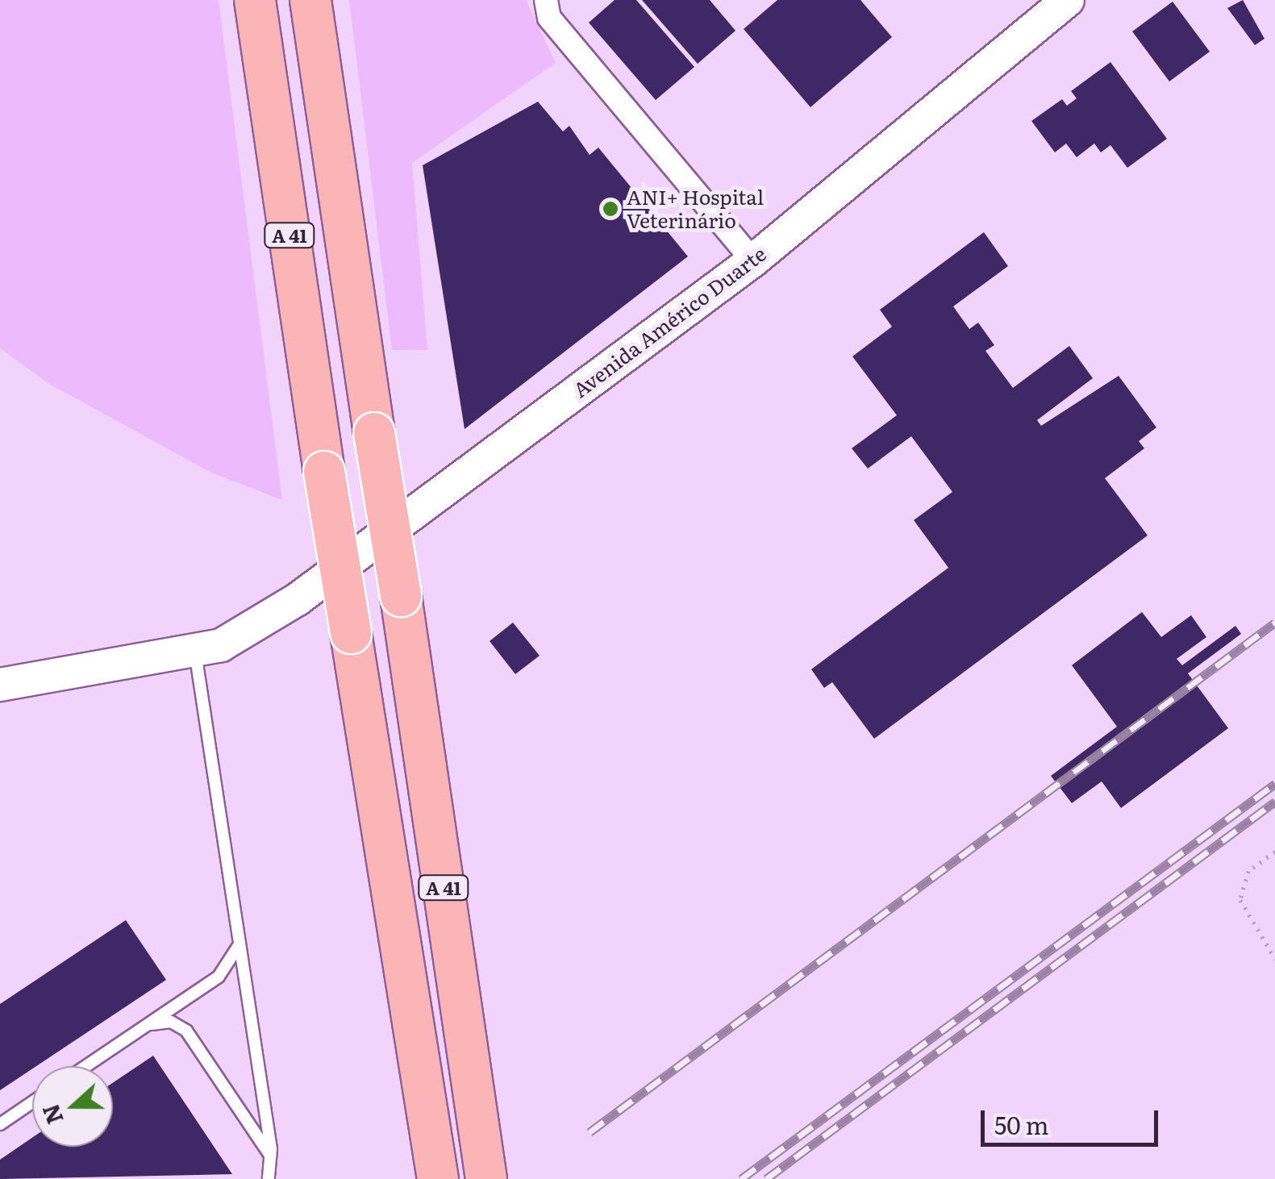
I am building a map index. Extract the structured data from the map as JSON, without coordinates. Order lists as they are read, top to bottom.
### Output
{
  "streets": {
    "highway": ["A 41"],
    "street": ["Avenida Américo Duarte"]
  },
  "places": ["ANI+ Hospital Veterinário"],
  "scale_bar": "50 m",
  "north": "left"
}
